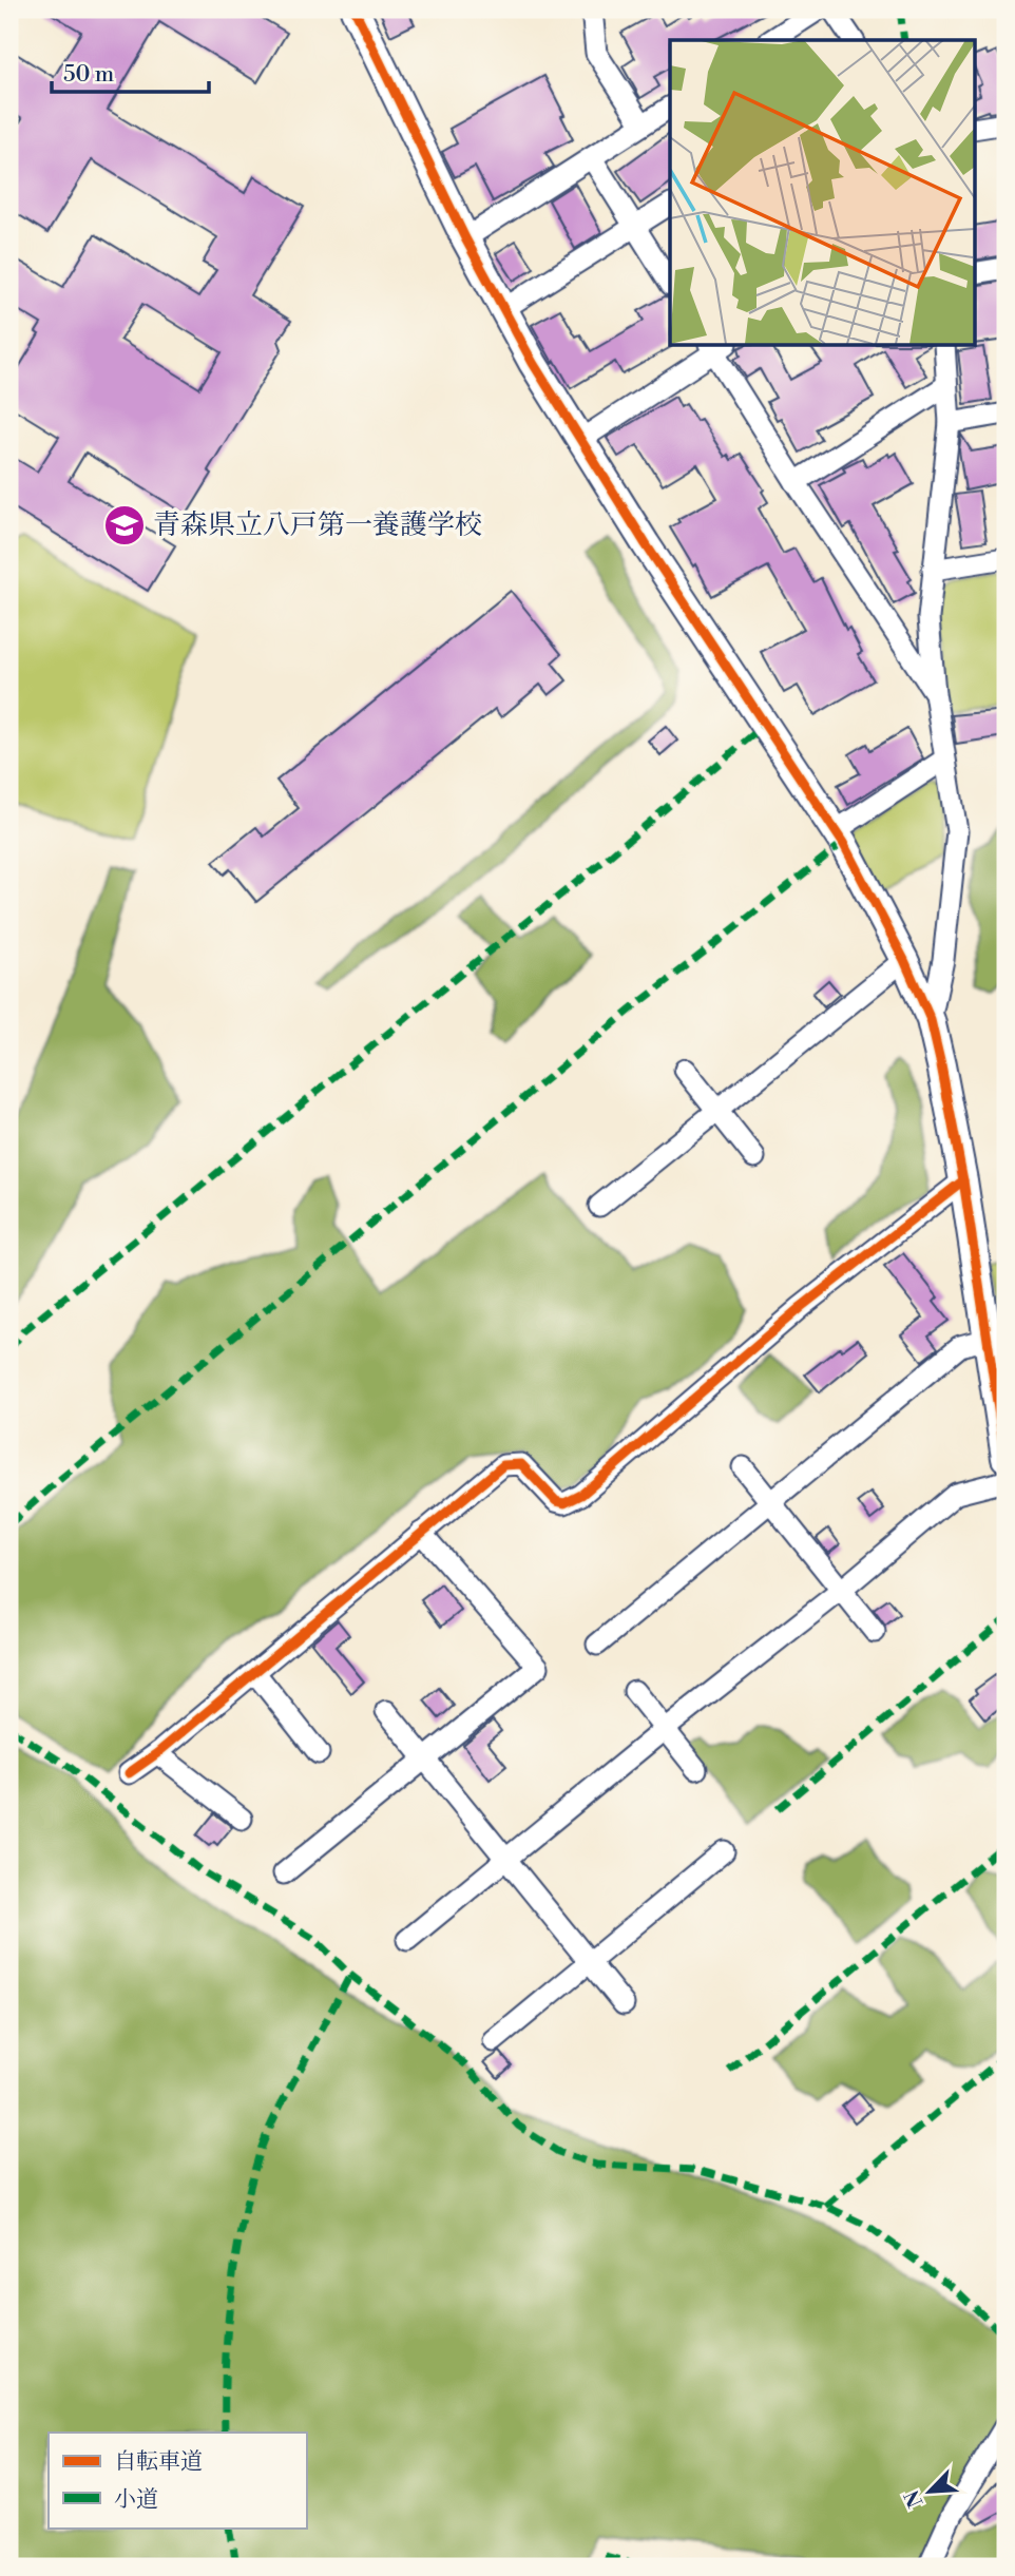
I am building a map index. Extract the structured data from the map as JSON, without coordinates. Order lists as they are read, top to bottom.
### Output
{
  "places": {
    "school or university": ["青森県立八戸第一養護学校"]
  },
  "legend": ["自転車道", "小道"],
  "scale_bar": "50 m",
  "north": "bottom left"
}
